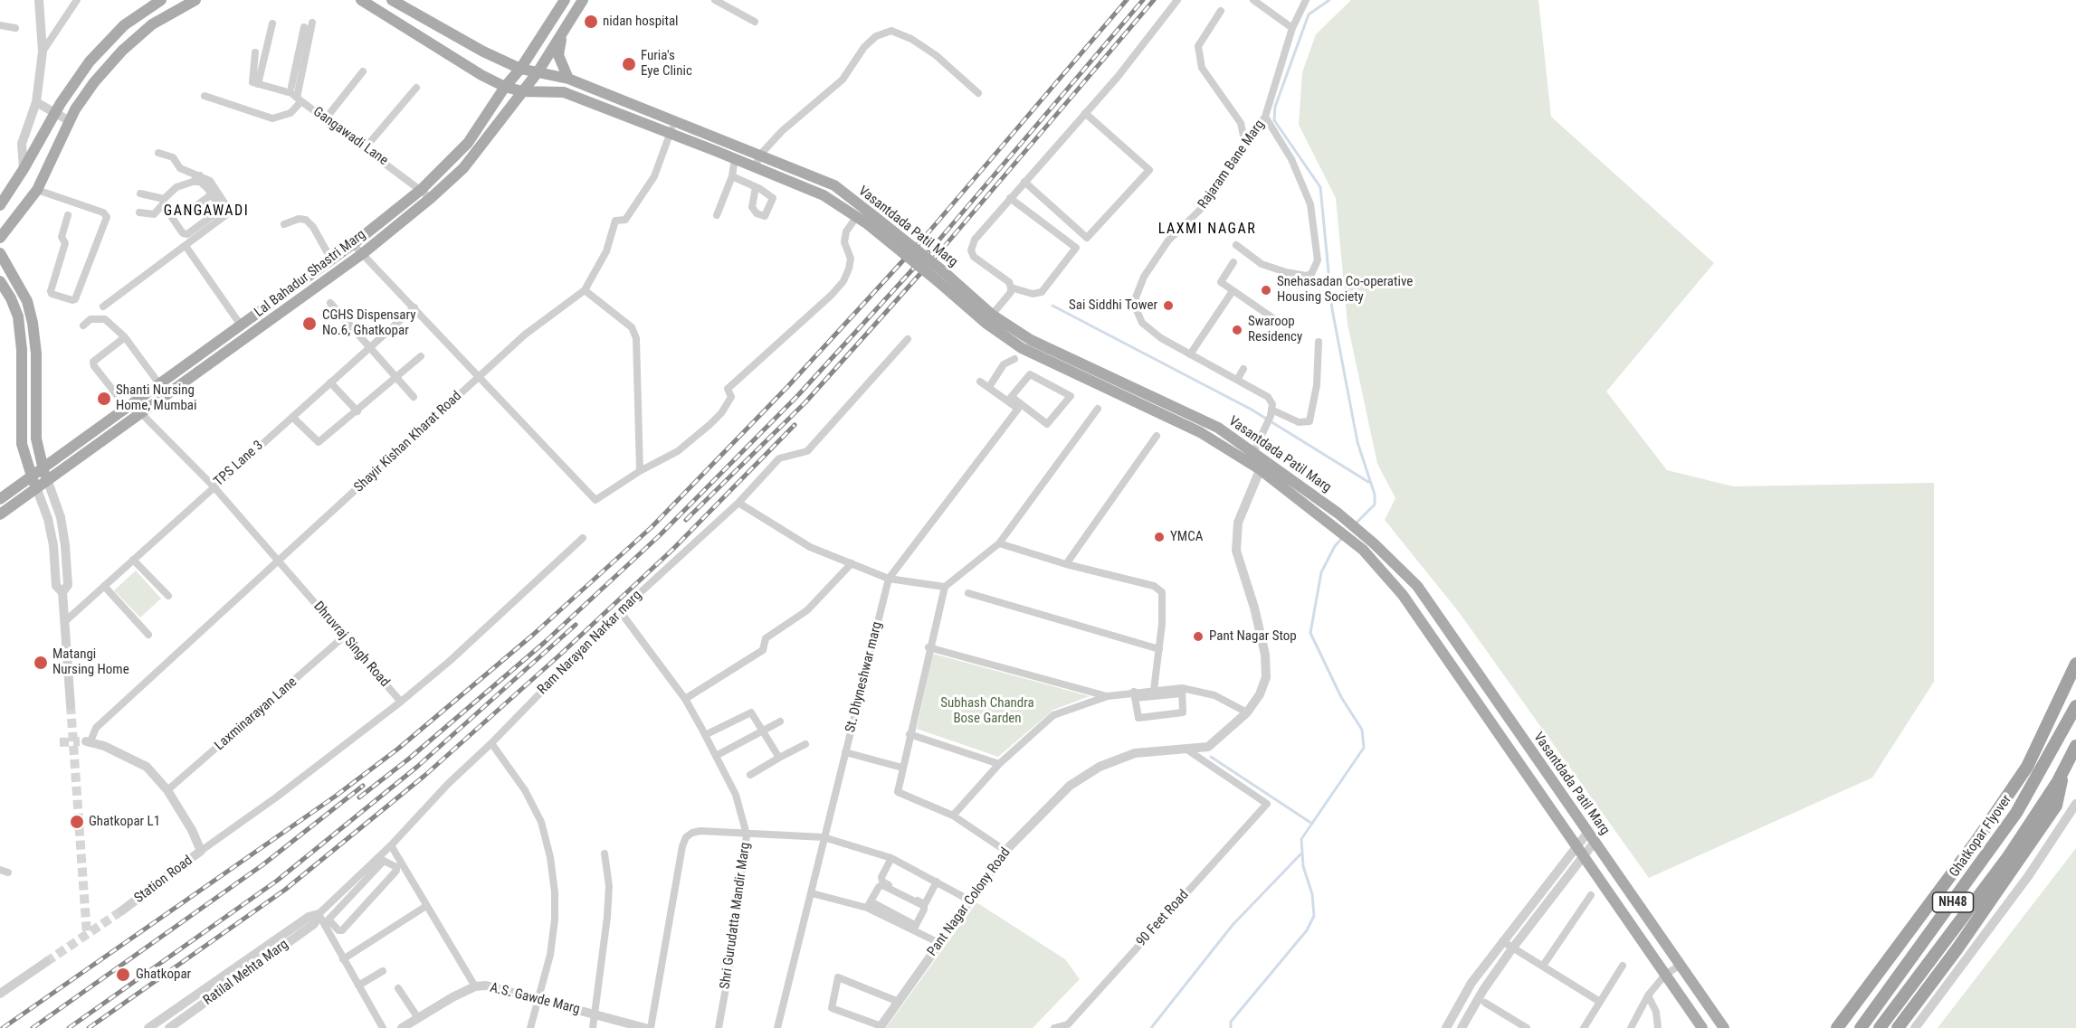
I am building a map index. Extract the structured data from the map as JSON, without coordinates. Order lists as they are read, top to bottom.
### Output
{
  "streets": {
    "highway": ["Ghatkopar Flyover", "NH48"],
    "main road": ["Vasantdada Patil Marg", "Lal Bahadur Shastri Marg"],
    "street": [
      "Gangawadi Lane",
      "Rajaram Bane Marg",
      "Shayir Kishan Kharat Road",
      "TPS Lane 3",
      "Ram Narayan Narkar marg",
      "Dhruvraj Singh Road",
      "St. Dhyneshwar marg",
      "Laxminarayan Lane",
      "Station Road",
      "Pant Nagar Colony Road",
      "Shri Gurudatta Mandir Marg",
      "90 Feet Road",
      "Ratilal Mehta Marg",
      "A.S. Gawde Marg"
    ]
  },
  "crossings": [
    ["Gangawadi Lane", "Lal Bahadur Shastri Marg"],
    ["Vasantdada Patil Marg", "Lal Bahadur Shastri Marg"],
    ["Vasantdada Patil Marg", "Pant Nagar Colony Road"],
    ["Lal Bahadur Shastri Marg", "Dhruvraj Singh Road"],
    ["Shayir Kishan Kharat Road", "Dhruvraj Singh Road"],
    ["Shayir Kishan Kharat Road", "Station Road"],
    ["TPS Lane 3", "Dhruvraj Singh Road"],
    ["Ram Narayan Narkar marg", "Shri Gurudatta Mandir Marg"],
    ["Ram Narayan Narkar marg", "Ratilal Mehta Marg"],
    ["Dhruvraj Singh Road", "Laxminarayan Lane"],
    ["Laxminarayan Lane", "Station Road"],
    ["Pant Nagar Colony Road", "90 Feet Road"]
  ],
  "districts": ["GANGAWADI", "LAXMI NAGAR"],
  "parks": ["Subhash Chandra Bose Garden"],
  "places": [
    "nidan hospital",
    "Furia's Eye Clinic",
    "Snehasadan Co-operative Housing Society",
    "Sai Siddhi Tower",
    "CGHS Dispensary No.6, Ghatkopar",
    "Swaroop Residency",
    "Shanti Nursing Home, Mumbai",
    "YMCA",
    "Pant Nagar Stop",
    "Matangi Nursing Home",
    "Ghatkopar L1",
    "Ghatkopar"
  ]
}
